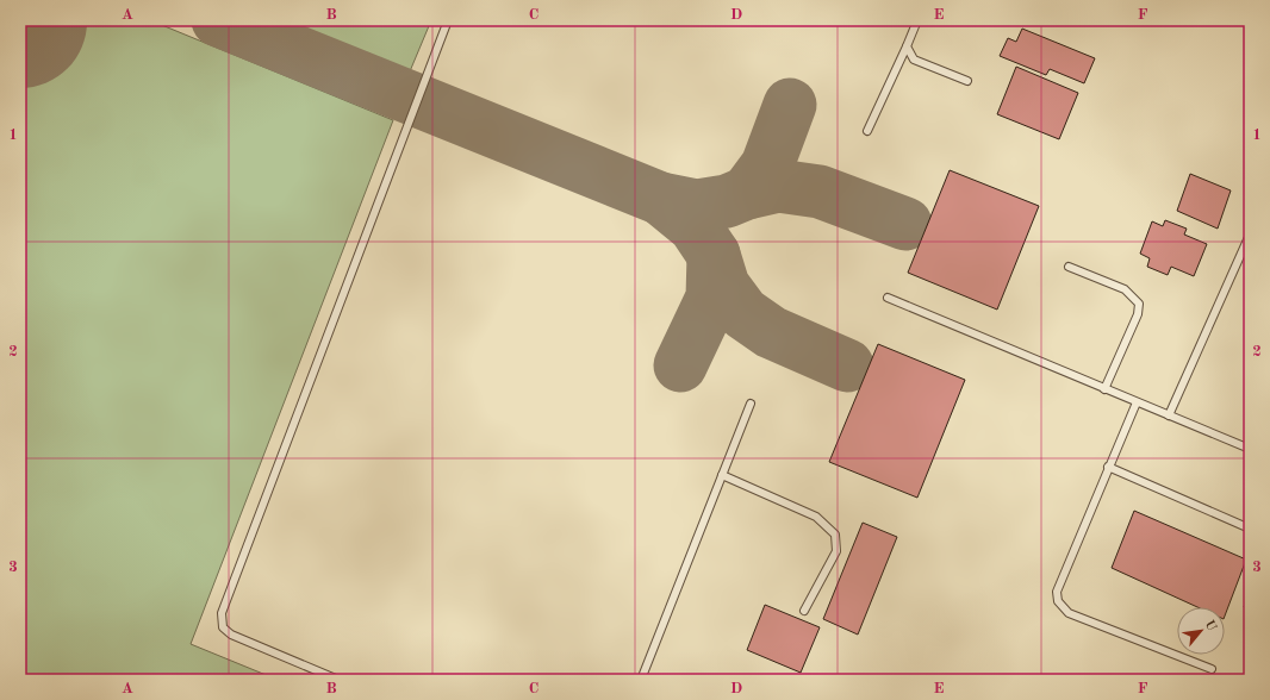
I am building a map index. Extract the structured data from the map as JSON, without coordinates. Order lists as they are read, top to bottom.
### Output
{
  "north": "top right",
  "grid": {
    "columns": [
      "A",
      "B",
      "C",
      "D",
      "E",
      "F"
    ],
    "rows": ["1", "2", "3"]
  }
}
